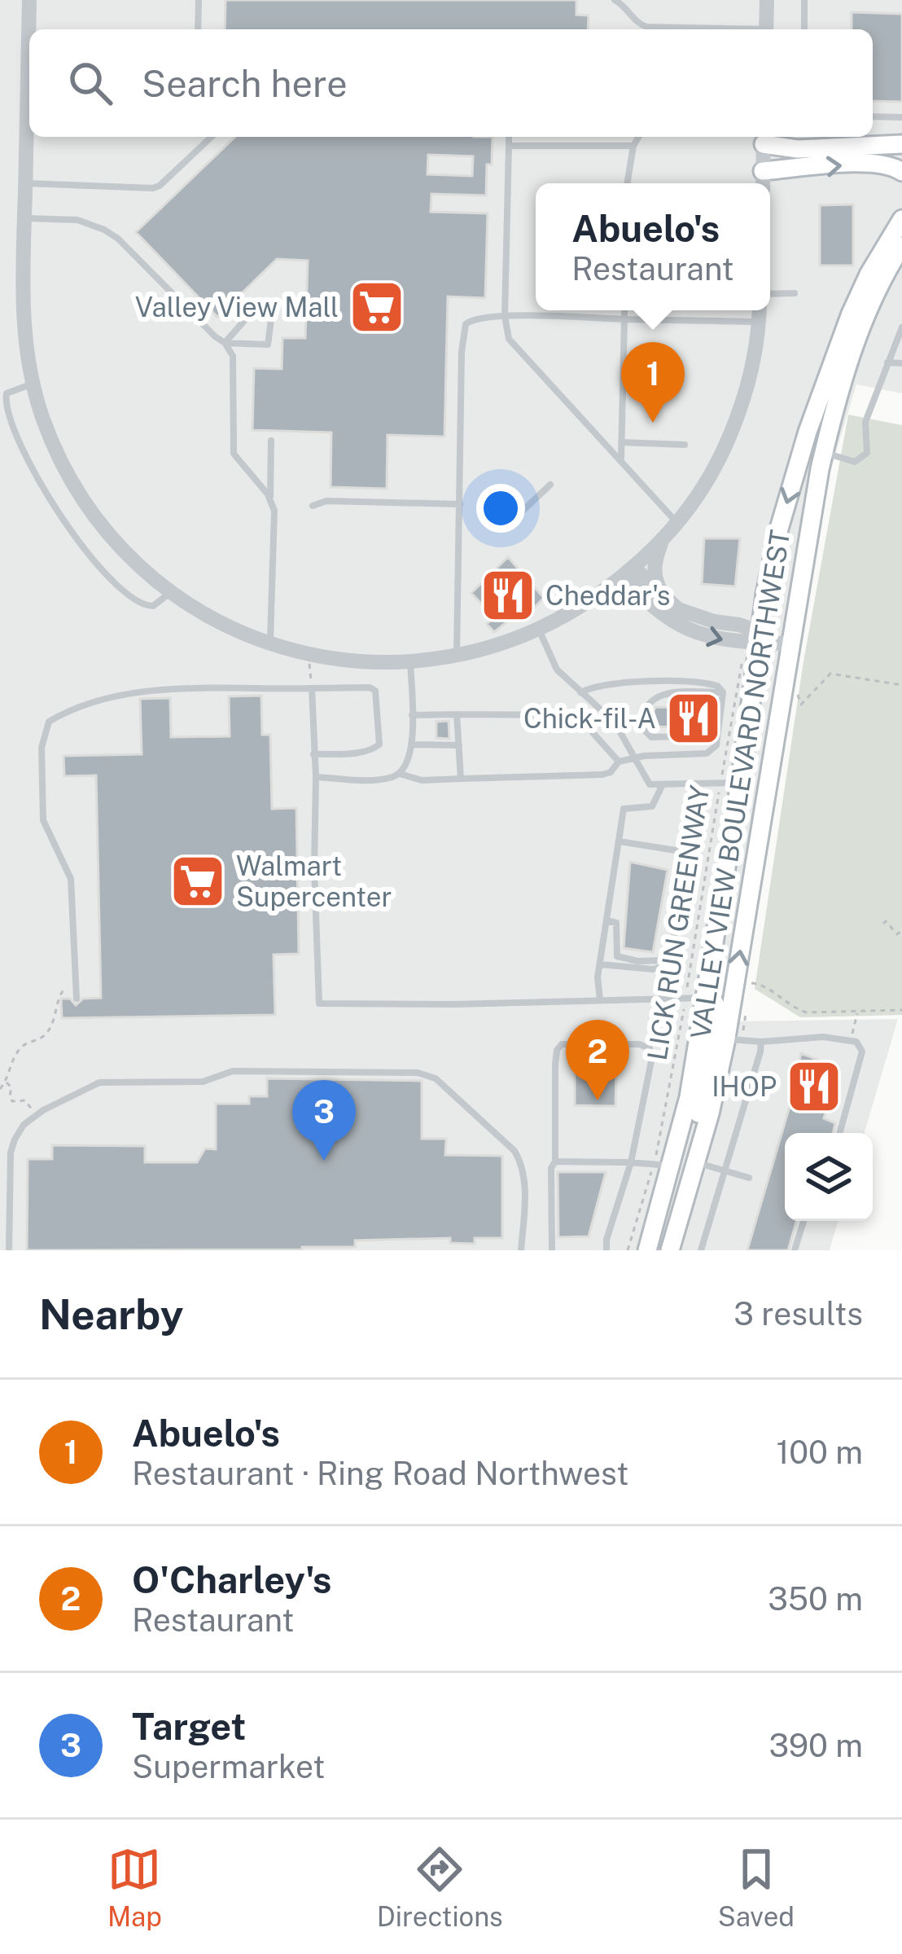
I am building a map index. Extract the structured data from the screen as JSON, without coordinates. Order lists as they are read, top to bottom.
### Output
{
  "streets": {
    "main road": ["VALLEY VIEW BOULEVARD NORTHWEST"],
    "path": ["LICK RUN GREENWAY"]
  },
  "crossings": [
    ["VALLEY VIEW BOULEVARD NORTHWEST", "LICK RUN GREENWAY"]
  ],
  "places": {
    "supermarket": ["Valley View Mall", "Walmart Supercenter"],
    "restaurant": ["Cheddar's", "Chick-fil-A", "IHOP"]
  },
  "page": {
    "search": "Search here",
    "popup": ["Abuelo's", "Restaurant"],
    "pins": ["1", "2", "3"],
    "heading": ["Nearby", "3 results"],
    "list": [
      {
        "mark": "1",
        "name": "Abuelo's",
        "note": "Restaurant · Ring Road Northwest",
        "value": "100 m"
      },
      {
        "mark": "2",
        "name": "O'Charley's",
        "note": "Restaurant",
        "value": "350 m"
      },
      {
        "mark": "3",
        "name": "Target",
        "note": "Supermarket",
        "value": "390 m"
      }
    ],
    "nav": ["Map", "Directions", "Saved"]
  }
}
